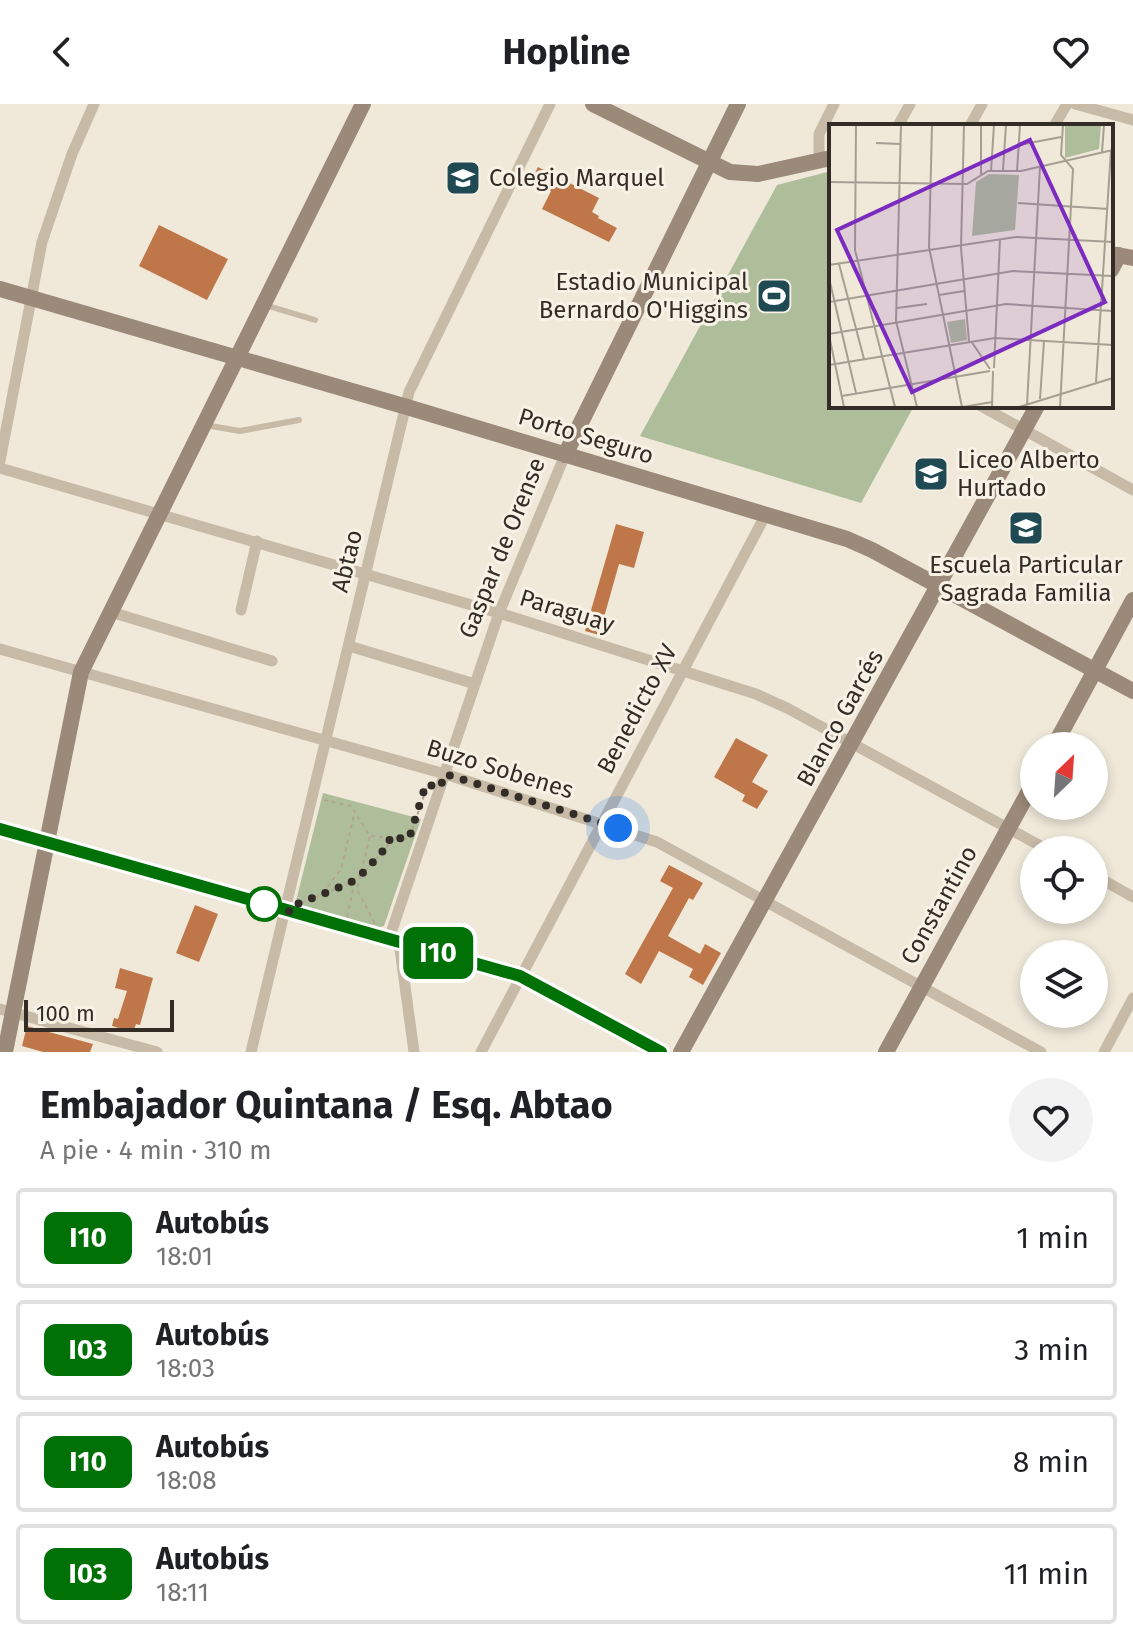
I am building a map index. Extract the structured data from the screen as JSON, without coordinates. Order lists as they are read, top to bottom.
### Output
{
  "streets": {
    "street": [
      "Porto Seguro",
      "Gaspar de Orense",
      "Abtao",
      "Paraguay",
      "Benedicto XV",
      "Blanco Garcés",
      "Buzo Sobenes",
      "Constantino"
    ]
  },
  "crossings": [
    ["Porto Seguro", "Gaspar de Orense"],
    ["Porto Seguro", "Abtao"],
    ["Porto Seguro", "Benedicto XV"],
    ["Porto Seguro", "Blanco Garcés"],
    ["Gaspar de Orense", "Paraguay"],
    ["Gaspar de Orense", "Buzo Sobenes"],
    ["Abtao", "Paraguay"],
    ["Abtao", "Buzo Sobenes"],
    ["Paraguay", "Benedicto XV"],
    ["Paraguay", "Blanco Garcés"],
    ["Paraguay", "Constantino"],
    ["Benedicto XV", "Buzo Sobenes"],
    ["Blanco Garcés", "Buzo Sobenes"],
    ["Buzo Sobenes", "Constantino"]
  ],
  "places": {
    "school or university": ["Colegio Marquel", "Liceo Alberto Hurtado", "Escuela Particular Sagrada Familia"],
    "sports": ["Estadio Municipal Bernardo O'Higgins"]
  },
  "lines": ["bus line I10"],
  "scale_bar": "100 m",
  "north": "top right",
  "page": {
    "header": "Hopline",
    "on_map": "I10",
    "scale": "100 m",
    "heading": ["Embajador Quintana / Esq. Abtao", "A pie · 4 min · 310 m"],
    "list": [
      {
        "mark": "I10",
        "name": "Autobús",
        "note": "18:01",
        "value": "1 min"
      },
      {
        "mark": "I03",
        "name": "Autobús",
        "note": "18:03",
        "value": "3 min"
      },
      {
        "mark": "I10",
        "name": "Autobús",
        "note": "18:08",
        "value": "8 min"
      },
      {
        "mark": "I03",
        "name": "Autobús",
        "note": "18:11",
        "value": "11 min"
      }
    ]
  }
}
